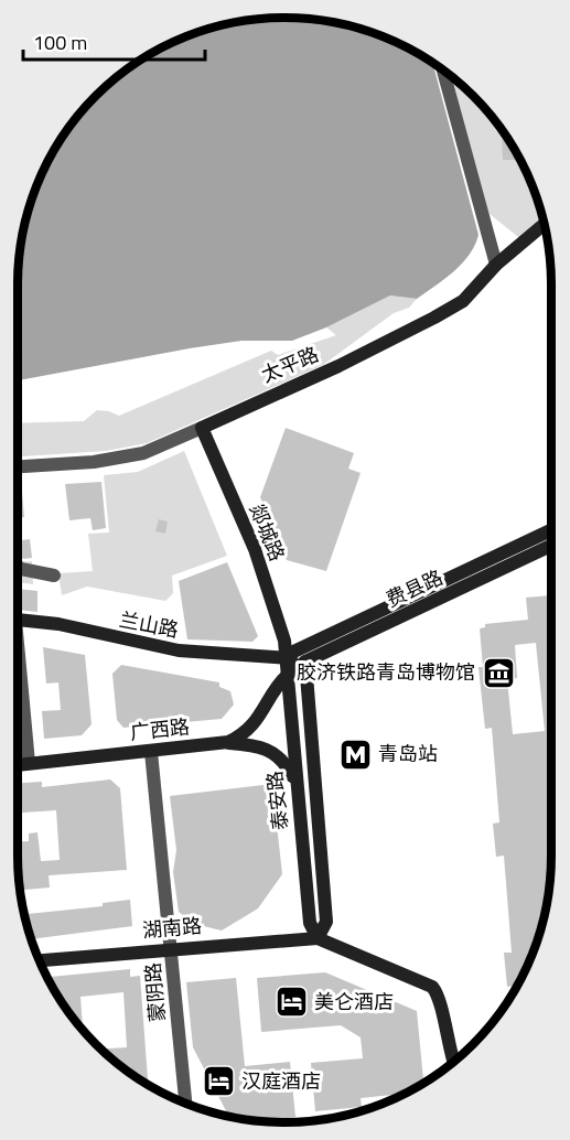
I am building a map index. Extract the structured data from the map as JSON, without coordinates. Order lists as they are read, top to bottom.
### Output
{
  "streets": {
    "main road": [
      "太平路",
      "郯城路",
      "费县路",
      "兰山路",
      "广西路",
      "泰安路",
      "湖南路"
    ],
    "street": ["蒙阴路"]
  },
  "crossings": [
    ["太平路", "郯城路"],
    ["郯城路", "费县路"],
    ["郯城路", "兰山路"],
    ["郯城路", "泰安路"],
    ["费县路", "兰山路"],
    ["费县路", "泰安路"],
    ["兰山路", "泰安路"],
    ["广西路", "蒙阴路"],
    ["泰安路", "湖南路"],
    ["湖南路", "蒙阴路"]
  ],
  "places": {
    "museum": ["胶济铁路青岛博物馆"],
    "metro station": ["青岛站"],
    "hotel": ["美仑酒店", "汉庭酒店"]
  },
  "scale_bar": "100 m"
}
